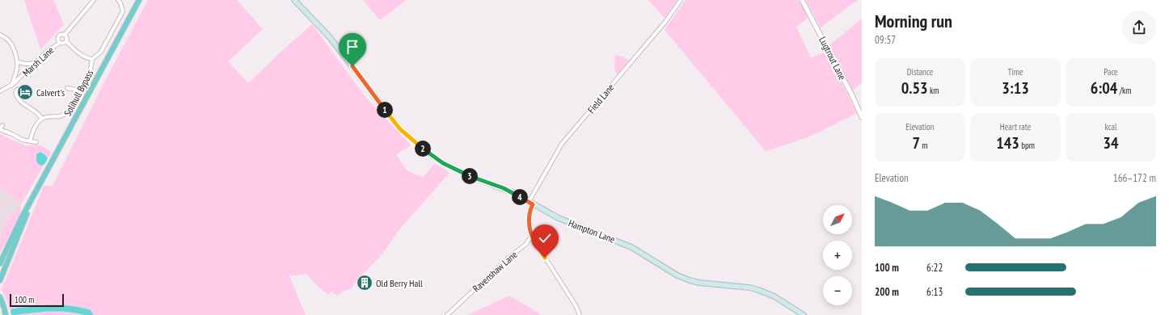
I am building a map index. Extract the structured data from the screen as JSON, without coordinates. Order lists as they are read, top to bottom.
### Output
{
  "streets": {
    "highway": ["Solihull Bypass"],
    "main road": ["Hampton Lane"],
    "street": [
      "Lugtrout Lane",
      "Marsh Lane",
      "Field Lane",
      "Ravenshaw Lane"
    ]
  },
  "crossings": [
    ["Field Lane", "Hampton Lane"]
  ],
  "places": {
    "hotel": ["Calvert's"],
    "building": ["Old Berry Hall"]
  },
  "scale_bar": "100 m",
  "north": "top right",
  "page": {
    "heading": ["Morning run", "09:57"],
    "stats": [
      ["Distance", "0.53 km"],
      ["Time", "3:13"],
      ["Pace", "6:04 /km"],
      ["Elevation", "7 m"],
      ["Heart rate", "143 bpm"],
      ["kcal", "34"]
    ],
    "pins": [
      "1",
      "2",
      "3",
      "4"
    ],
    "chart": ["Elevation", "166–172 m"],
    "map_buttons": ["+", "−"],
    "list": [
      {
        "name": "100 m",
        "note": "6:22"
      },
      {
        "name": "200 m",
        "note": "6:13"
      }
    ],
    "scale": "100 m"
  }
}
